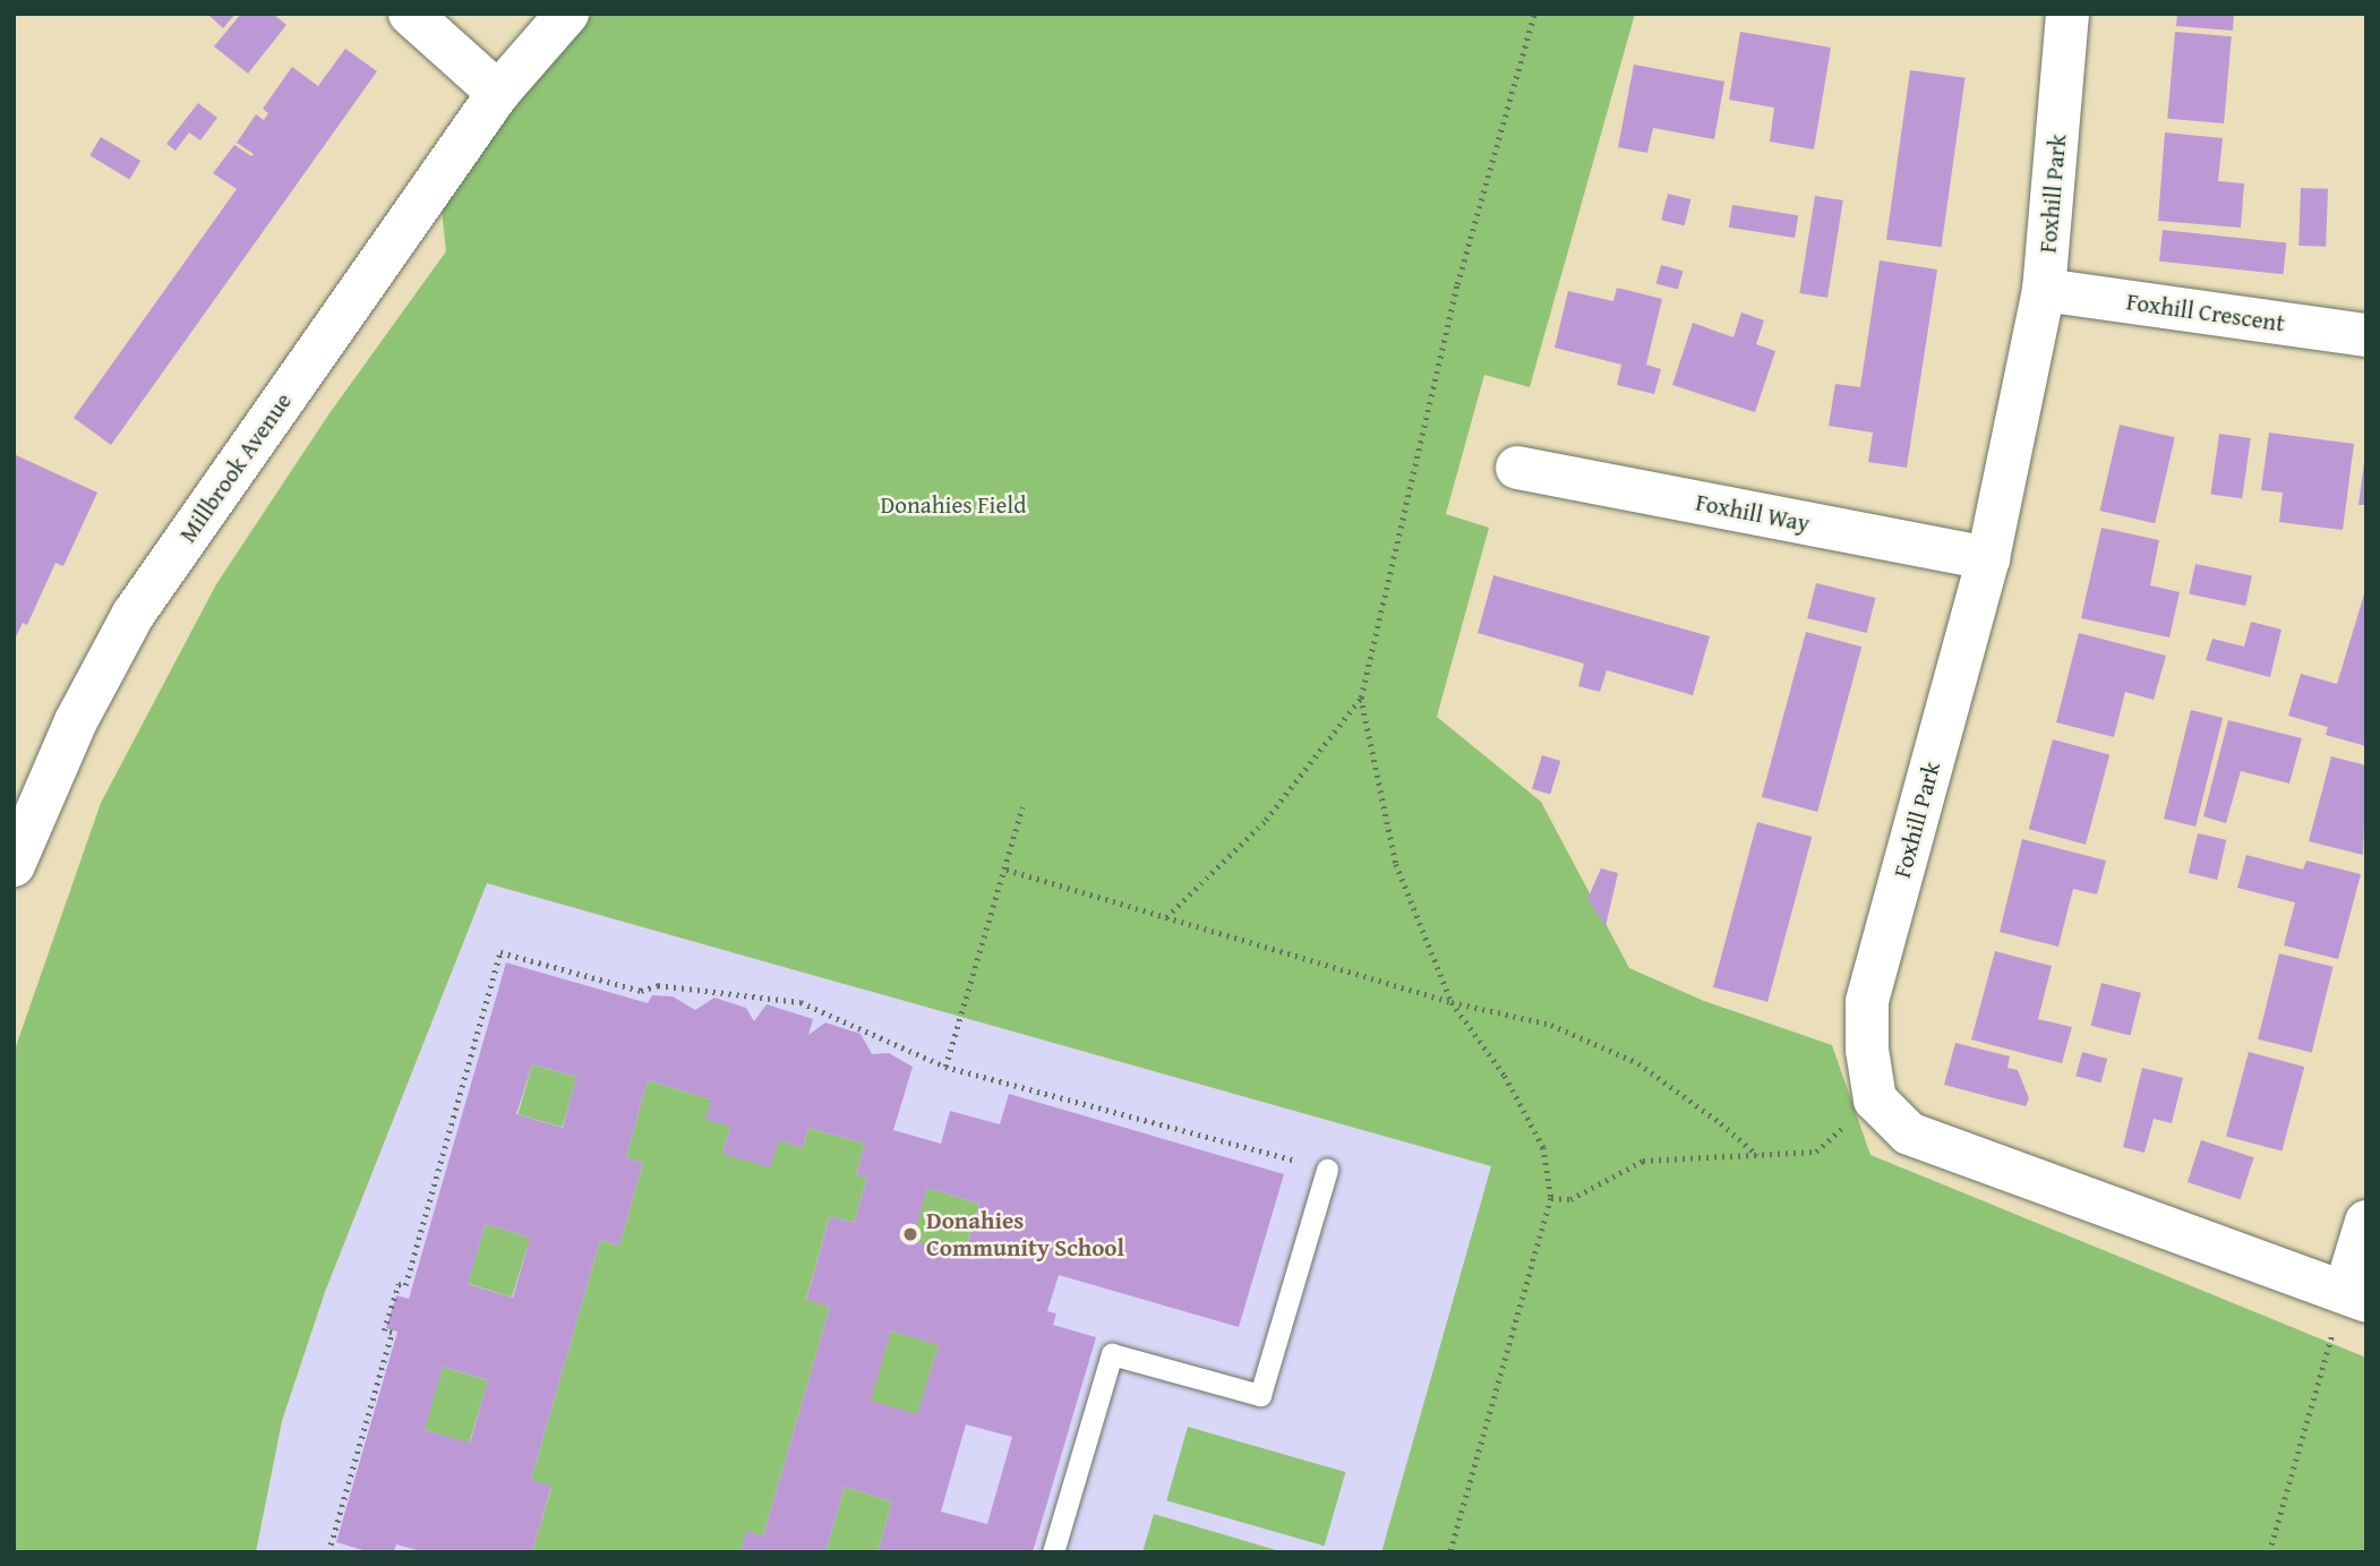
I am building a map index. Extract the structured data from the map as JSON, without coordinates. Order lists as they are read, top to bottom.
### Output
{
  "streets": {
    "street": [
      "Foxhill Park",
      "Foxhill Crescent",
      "Millbrook Avenue",
      "Foxhill Way"
    ]
  },
  "crossings": [
    ["Foxhill Park", "Foxhill Crescent"],
    ["Foxhill Park", "Foxhill Way"]
  ],
  "parks": ["Donahies Field"],
  "places": ["Donahies Community School"]
}
